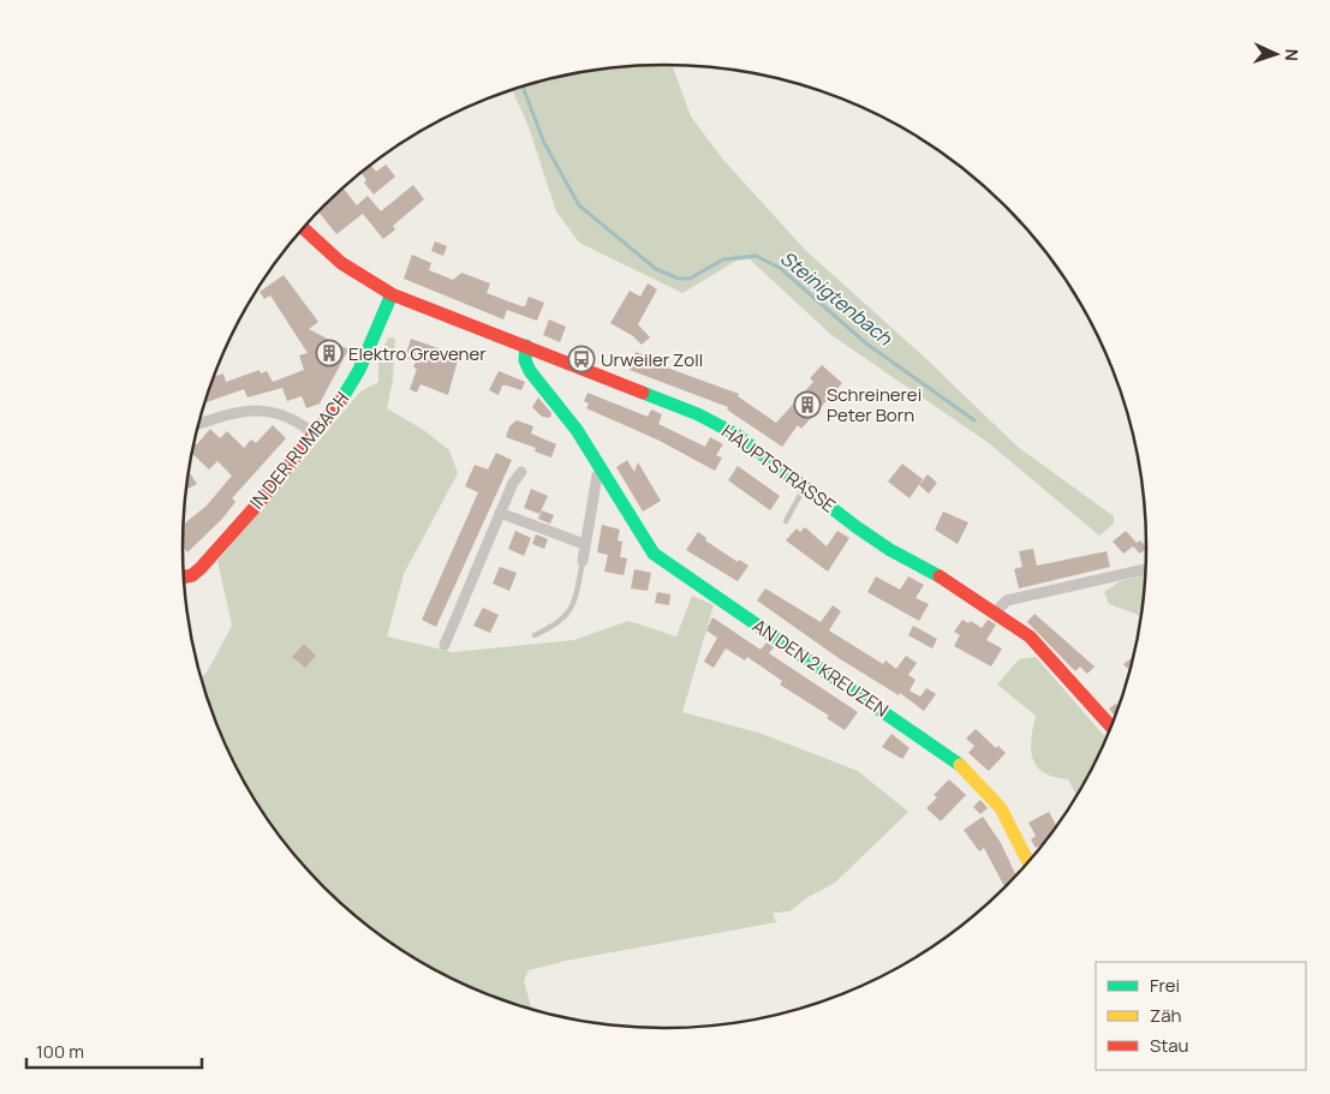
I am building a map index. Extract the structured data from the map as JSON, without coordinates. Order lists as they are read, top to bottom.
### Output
{
  "streets": {
    "street": ["IN DER RUMBACH", "HAUPTSTRASSE", "AN DEN 2 KREUZEN"]
  },
  "crossings": [
    ["IN DER RUMBACH", "HAUPTSTRASSE"],
    ["HAUPTSTRASSE", "AN DEN 2 KREUZEN"]
  ],
  "water": ["Steinigtenbach"],
  "places": {
    "building": ["Elektro Grevener", "Schreinerei Peter Born"],
    "bus stop": ["Urweiler Zoll"]
  },
  "legend": ["Frei", "Zäh", "Stau"],
  "scale_bar": "100 m",
  "north": "right"
}
